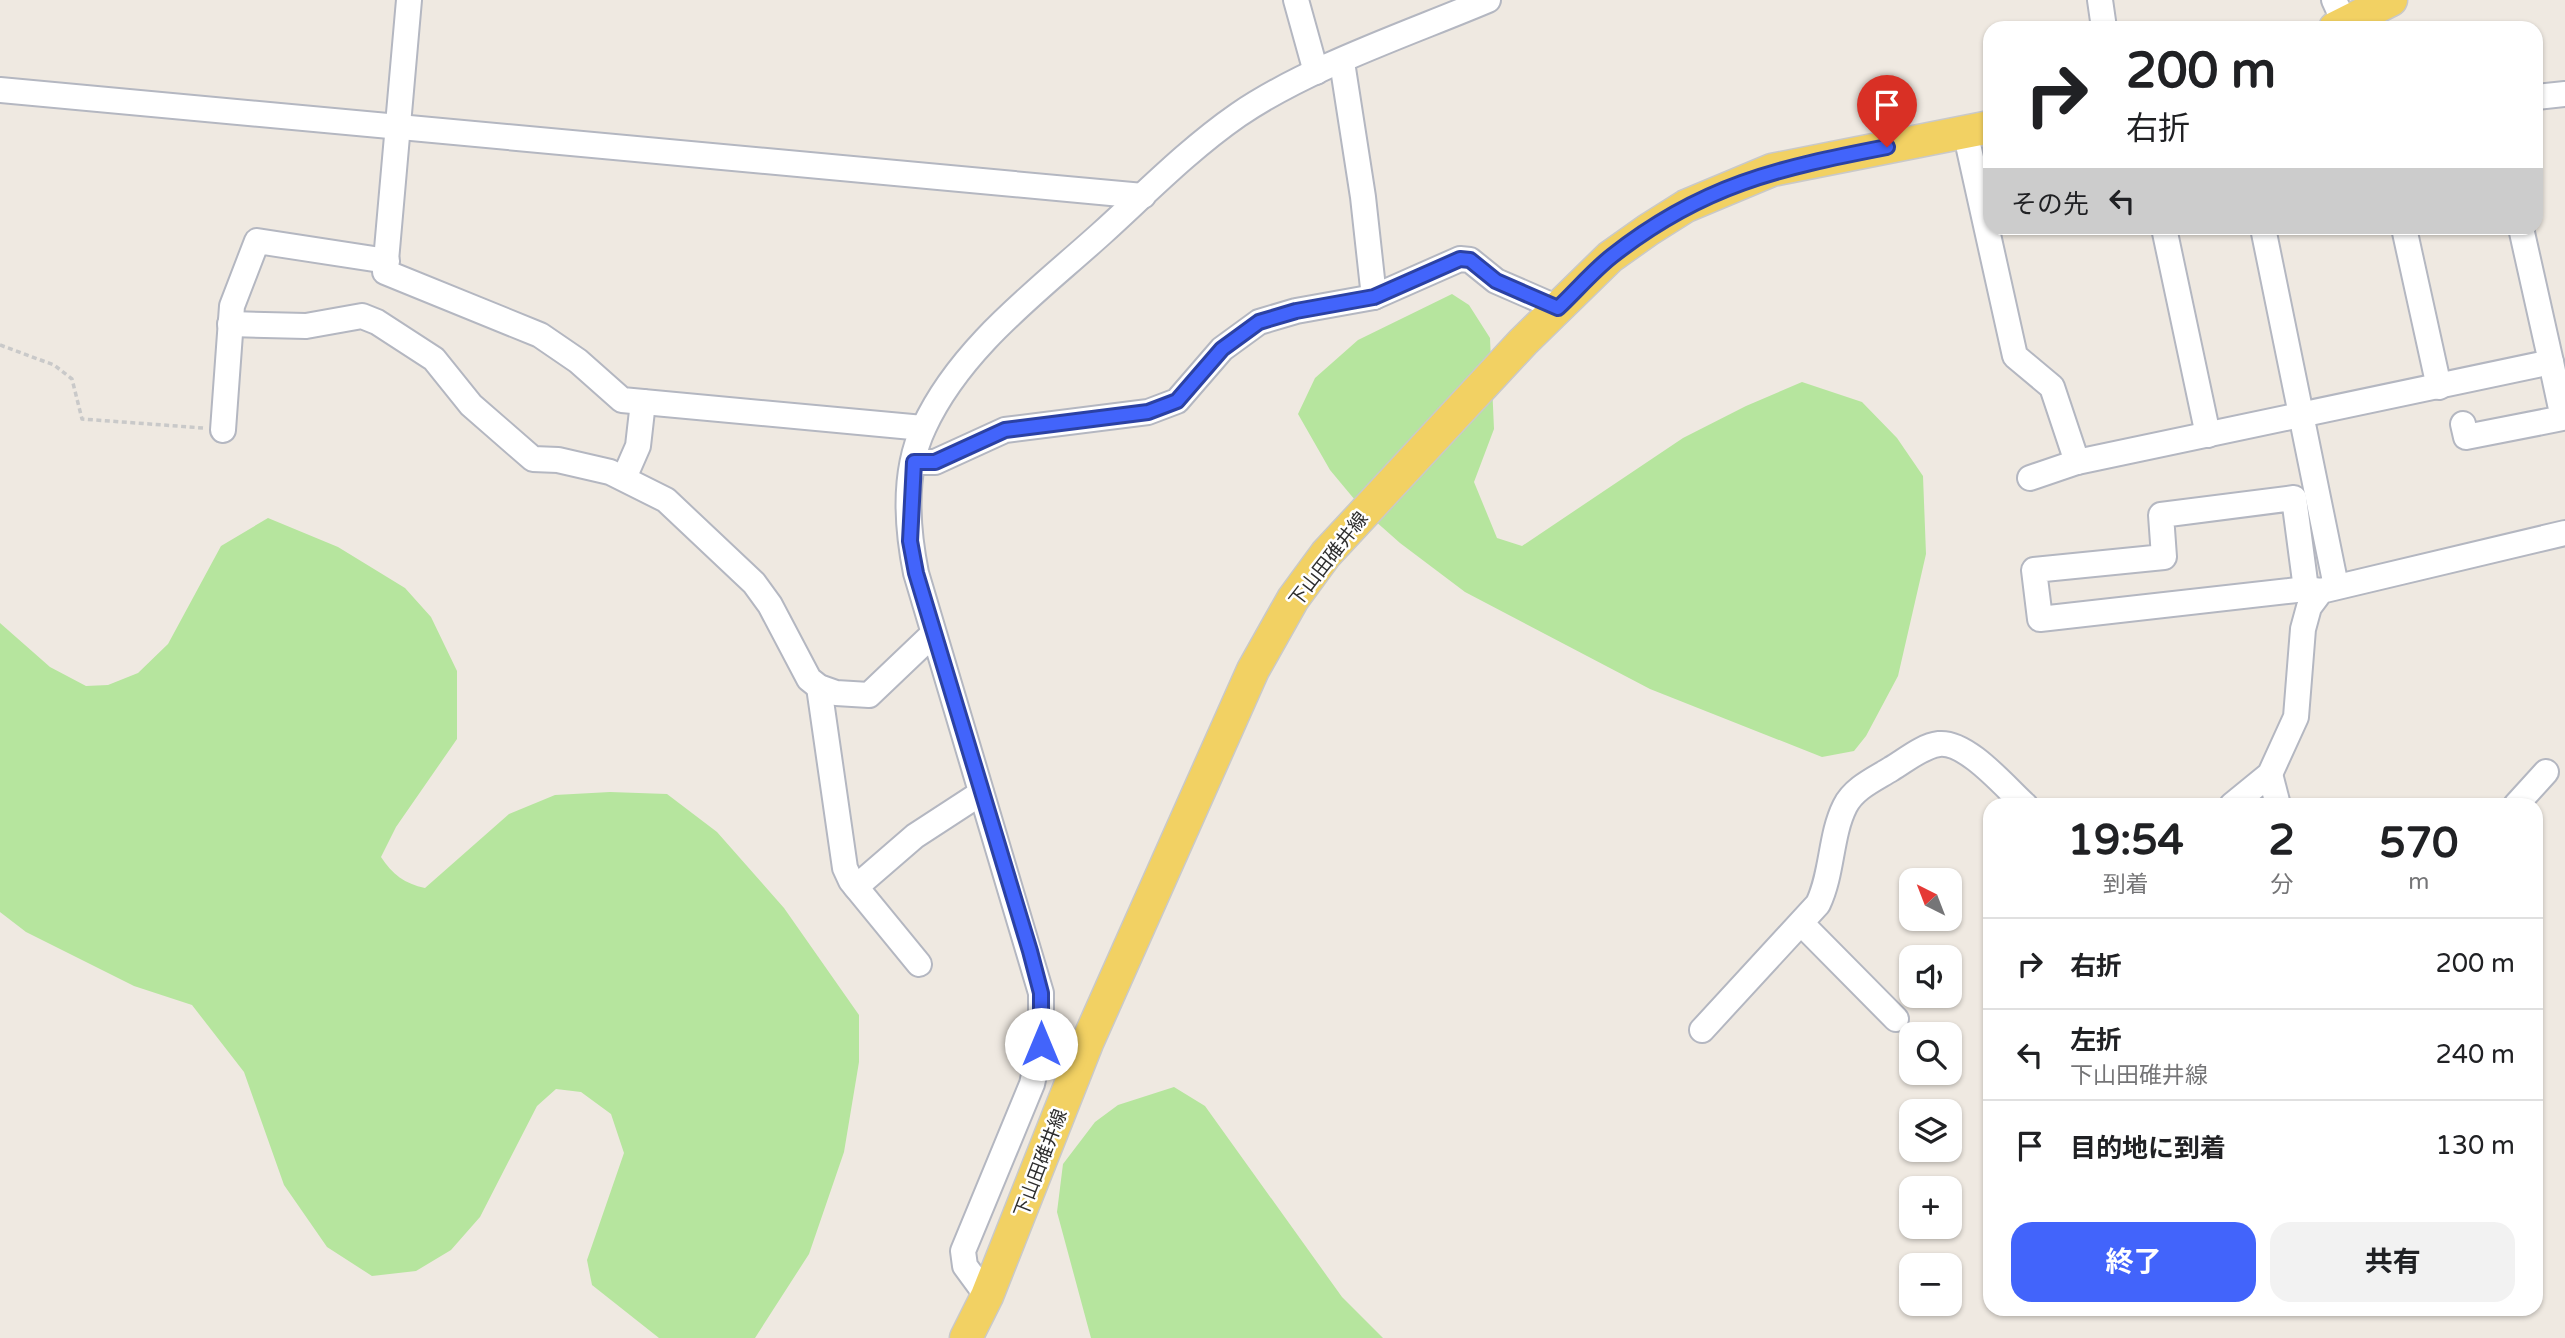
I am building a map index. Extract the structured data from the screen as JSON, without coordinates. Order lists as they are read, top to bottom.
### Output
{
  "streets": {
    "main road": ["下山田碓井線"]
  },
  "north": "top left",
  "page": {
    "turn": ["200 m", "右折"],
    "then": "その先",
    "eta": [
      "19:54",
      "到着",
      "2",
      "分",
      "570",
      "m"
    ],
    "map_buttons": ["+", "−"],
    "list": [
      {
        "name": "右折",
        "value": "200 m"
      },
      {
        "name": "左折",
        "note": "下山田碓井線",
        "value": "240 m"
      },
      {
        "name": "目的地に到着",
        "value": "130 m"
      }
    ],
    "buttons": ["終了", "共有"]
  }
}
